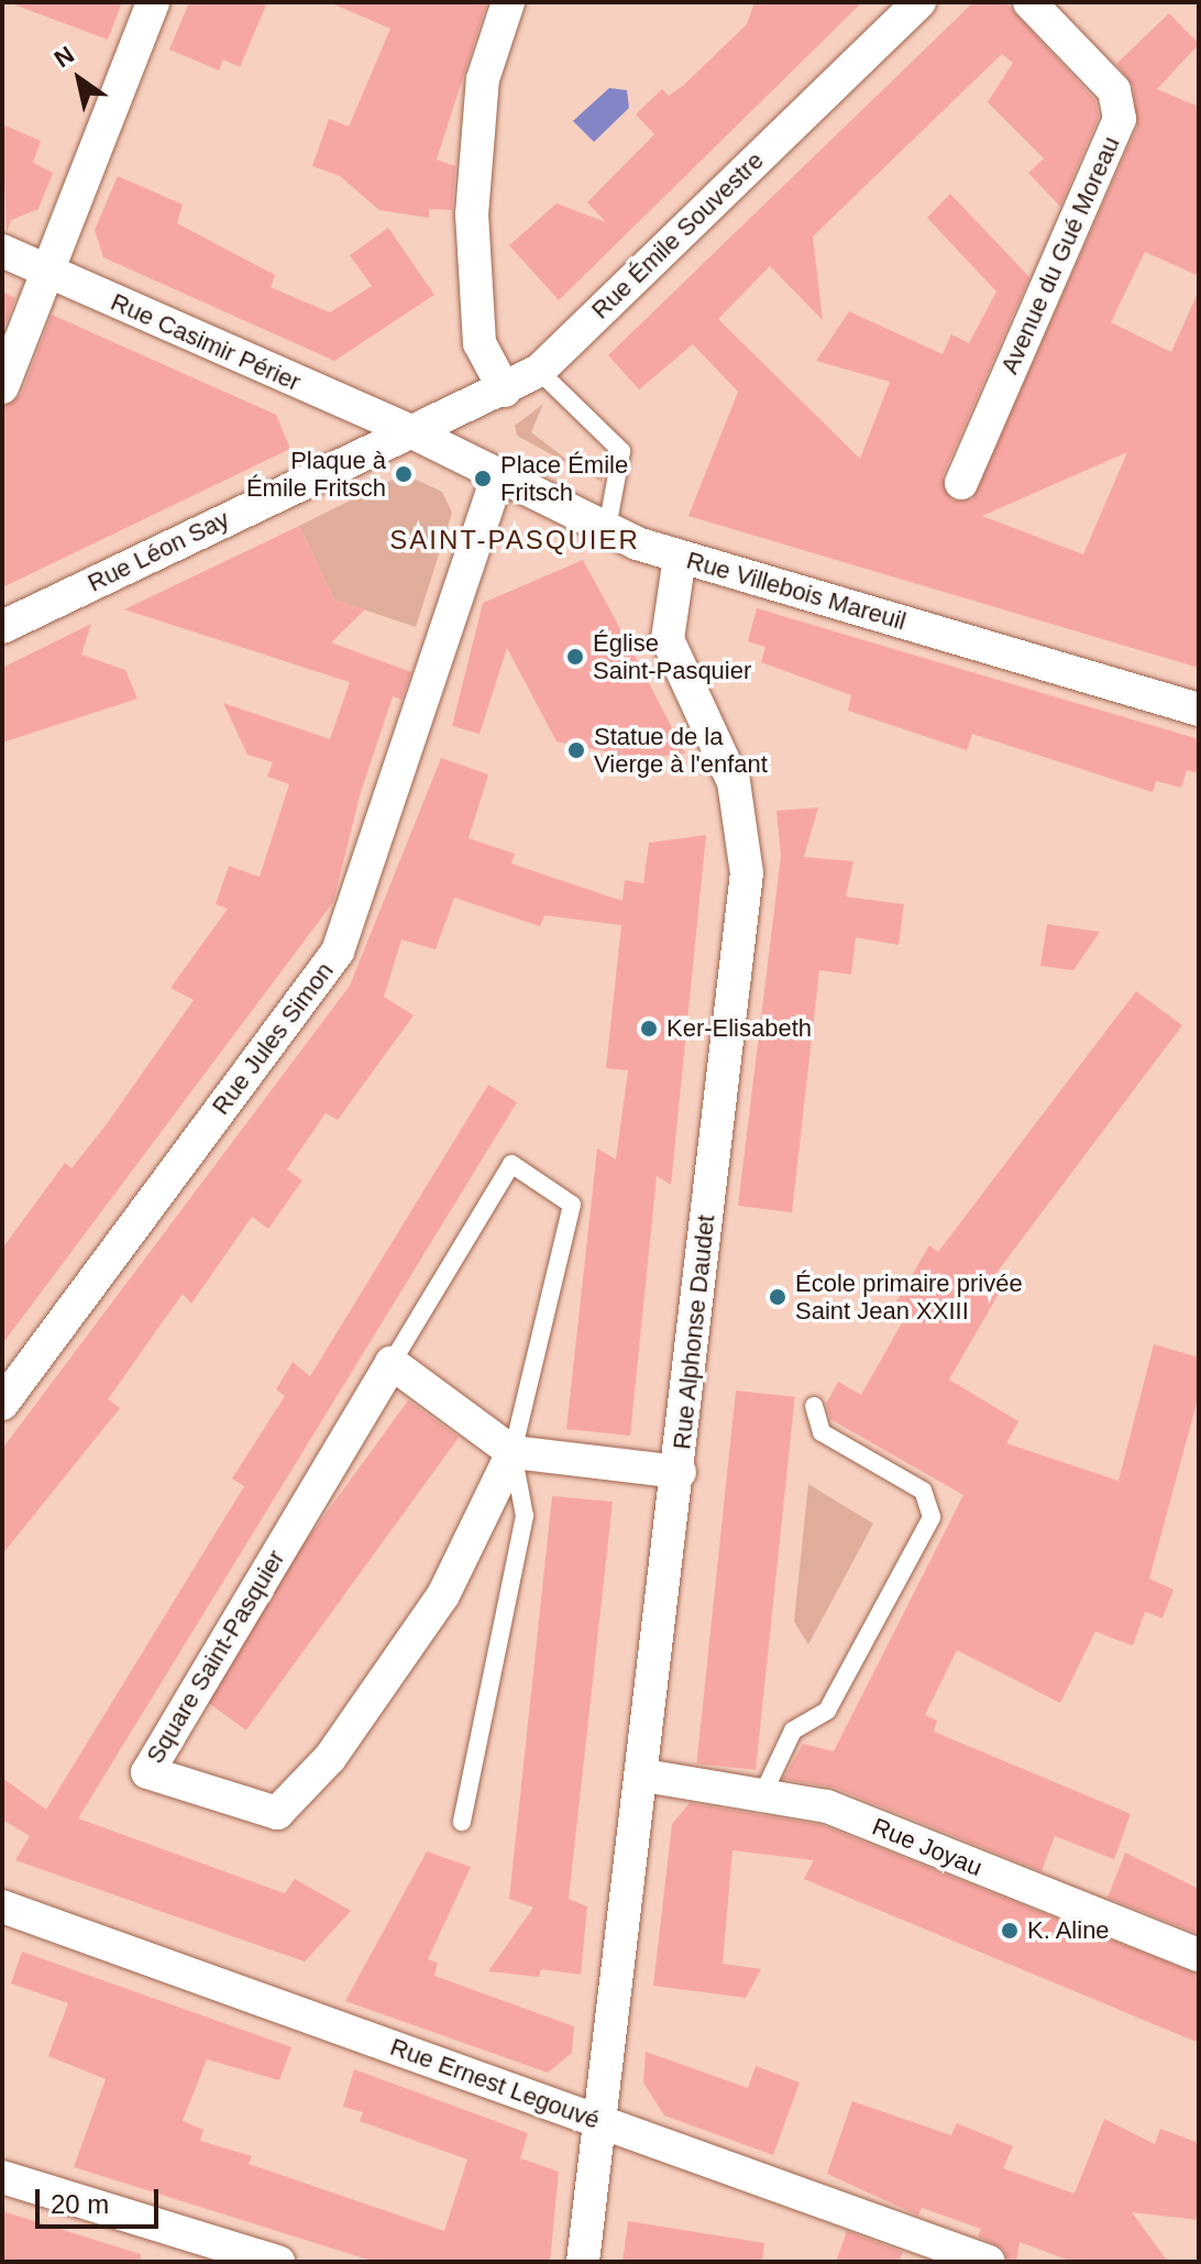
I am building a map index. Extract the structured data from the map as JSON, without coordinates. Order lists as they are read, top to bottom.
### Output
{
  "streets": {
    "street": [
      "Rue Émile Souvestre",
      "Avenue du Gué Moreau",
      "Rue Casimir Périer",
      "Rue Léon Say",
      "Rue Villebois Mareuil",
      "Rue Jules Simon",
      "Rue Alphonse Daudet",
      "Square Saint-Pasquier",
      "Rue Joyau",
      "Rue Ernest Legouvé"
    ]
  },
  "crossings": [
    ["Rue Émile Souvestre", "Rue Casimir Périer"],
    ["Rue Émile Souvestre", "Rue Léon Say"],
    ["Rue Émile Souvestre", "Rue Villebois Mareuil"],
    ["Rue Casimir Périer", "Rue Léon Say"],
    ["Rue Casimir Périer", "Rue Villebois Mareuil"],
    ["Rue Léon Say", "Rue Villebois Mareuil"],
    ["Rue Villebois Mareuil", "Rue Jules Simon"],
    ["Rue Villebois Mareuil", "Rue Alphonse Daudet"],
    ["Rue Alphonse Daudet", "Rue Joyau"],
    ["Rue Alphonse Daudet", "Rue Ernest Legouvé"]
  ],
  "districts": ["SAINT-PASQUIER"],
  "places": [
    "Plaque à Émile Fritsch",
    "Place Émile Fritsch",
    "Église Saint-Pasquier",
    "Statue de la Vierge à l'enfant",
    "Ker-Elisabeth",
    "École primaire privée Saint Jean XXIII",
    "K. Aline"
  ],
  "scale_bar": "20 m",
  "north": "top left"
}
